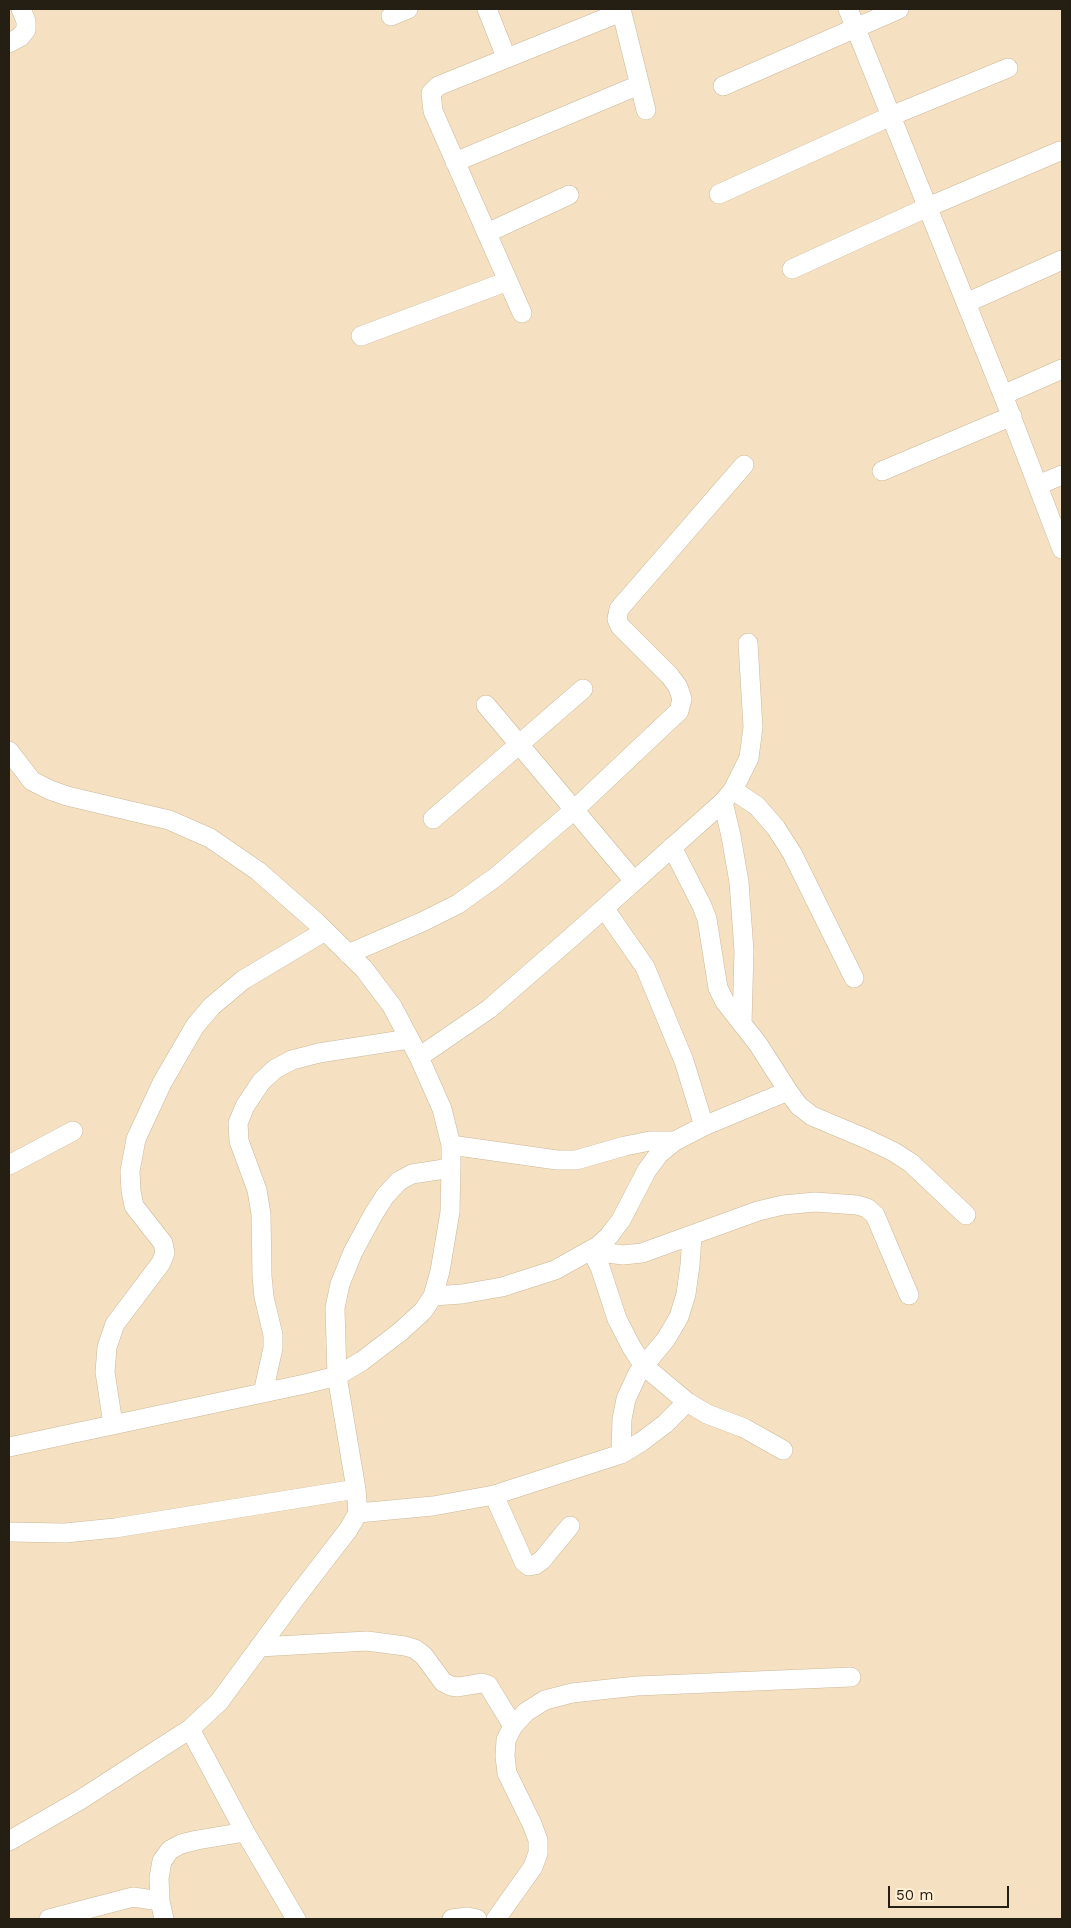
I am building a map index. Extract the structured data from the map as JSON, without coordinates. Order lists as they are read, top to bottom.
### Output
{
  "scale_bar": "50 m"
}
